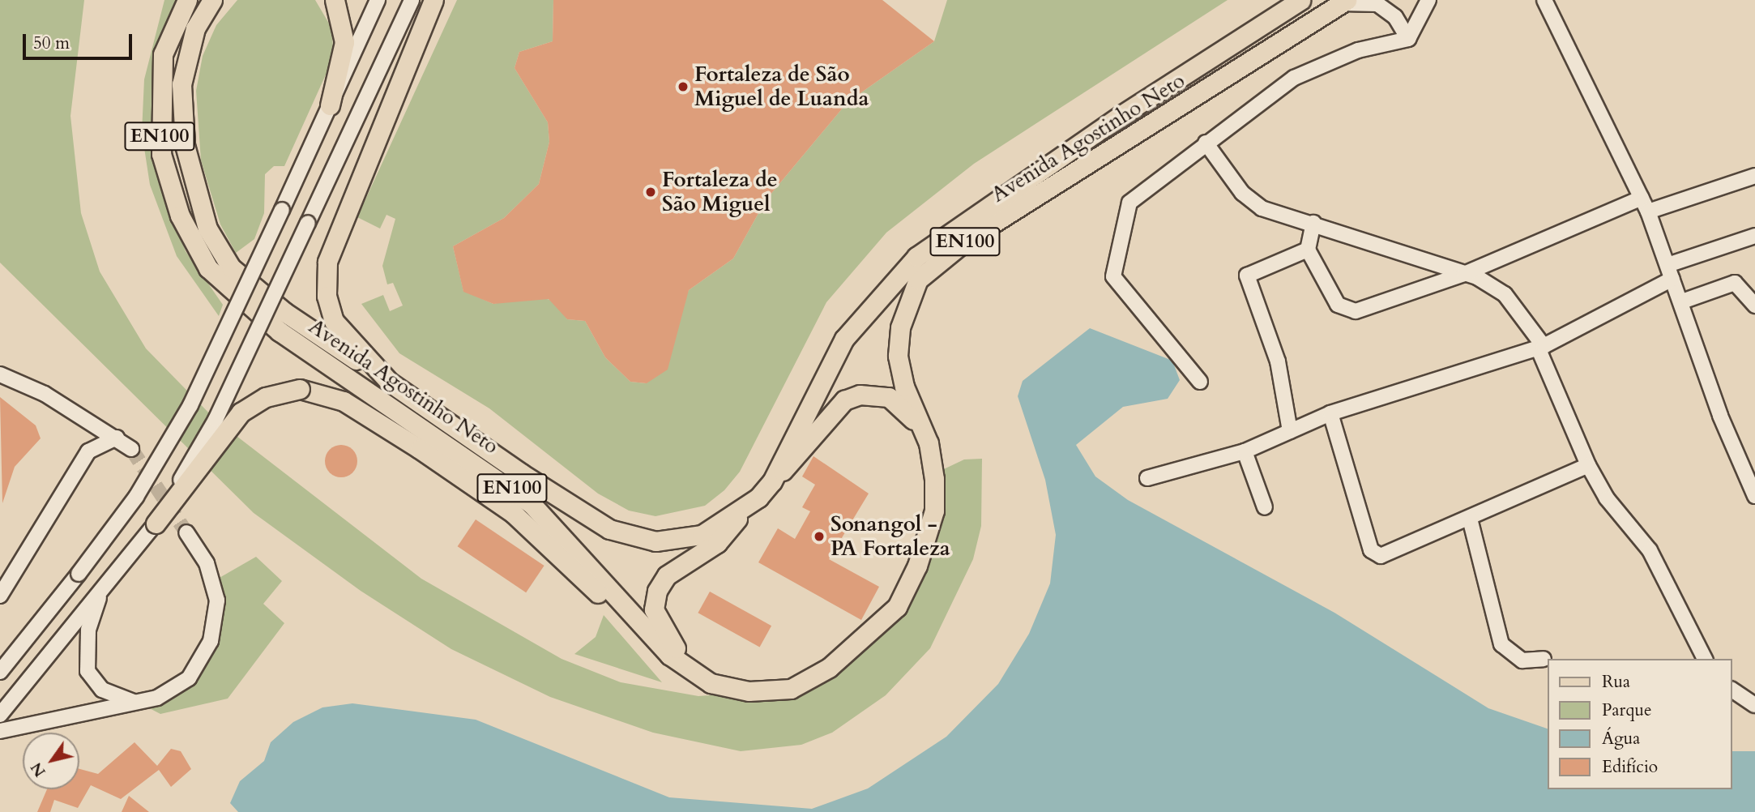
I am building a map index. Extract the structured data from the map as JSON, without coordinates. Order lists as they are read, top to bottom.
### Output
{
  "streets": {
    "main road": ["EN100", "Avenida Agostinho Neto"]
  },
  "places": ["Fortaleza de São Miguel de Luanda", "Fortaleza de São Miguel", "Sonangol - PA Fortaleza"],
  "legend": [
    "Rua",
    "Parque",
    "Água",
    "Edifício"
  ],
  "scale_bar": "50 m",
  "north": "bottom left"
}
